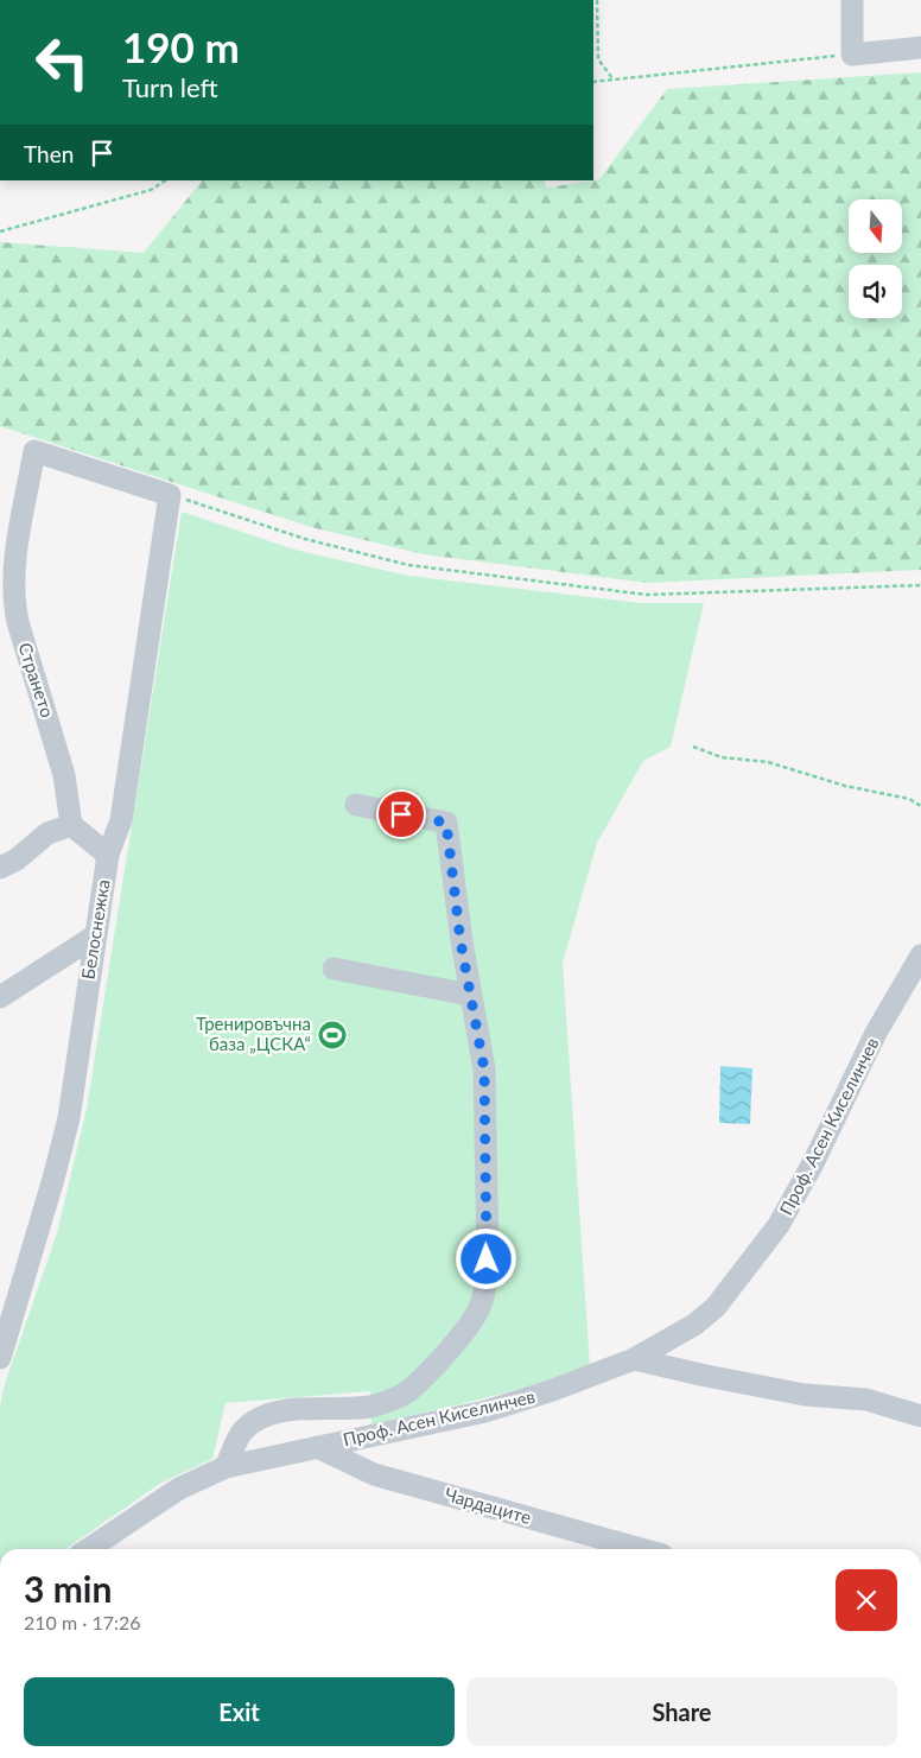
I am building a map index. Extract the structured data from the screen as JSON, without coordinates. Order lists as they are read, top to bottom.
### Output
{
  "streets": {
    "street": [
      "Странето",
      "Белоснежка",
      "Проф. Асен Киселинчев",
      "Чардаците"
    ]
  },
  "crossings": [
    ["Странето", "Белоснежка"],
    ["Проф. Асен Киселинчев", "Чардаците"]
  ],
  "places": {
    "sports": ["Тренировъчна база „ЦСКА“"]
  },
  "north": "bottom",
  "page": {
    "turn": ["190 m", "Turn left"],
    "then": "Then",
    "heading": ["3 min", "210 m · 17:26"],
    "buttons": ["Exit", "Share"]
  }
}
